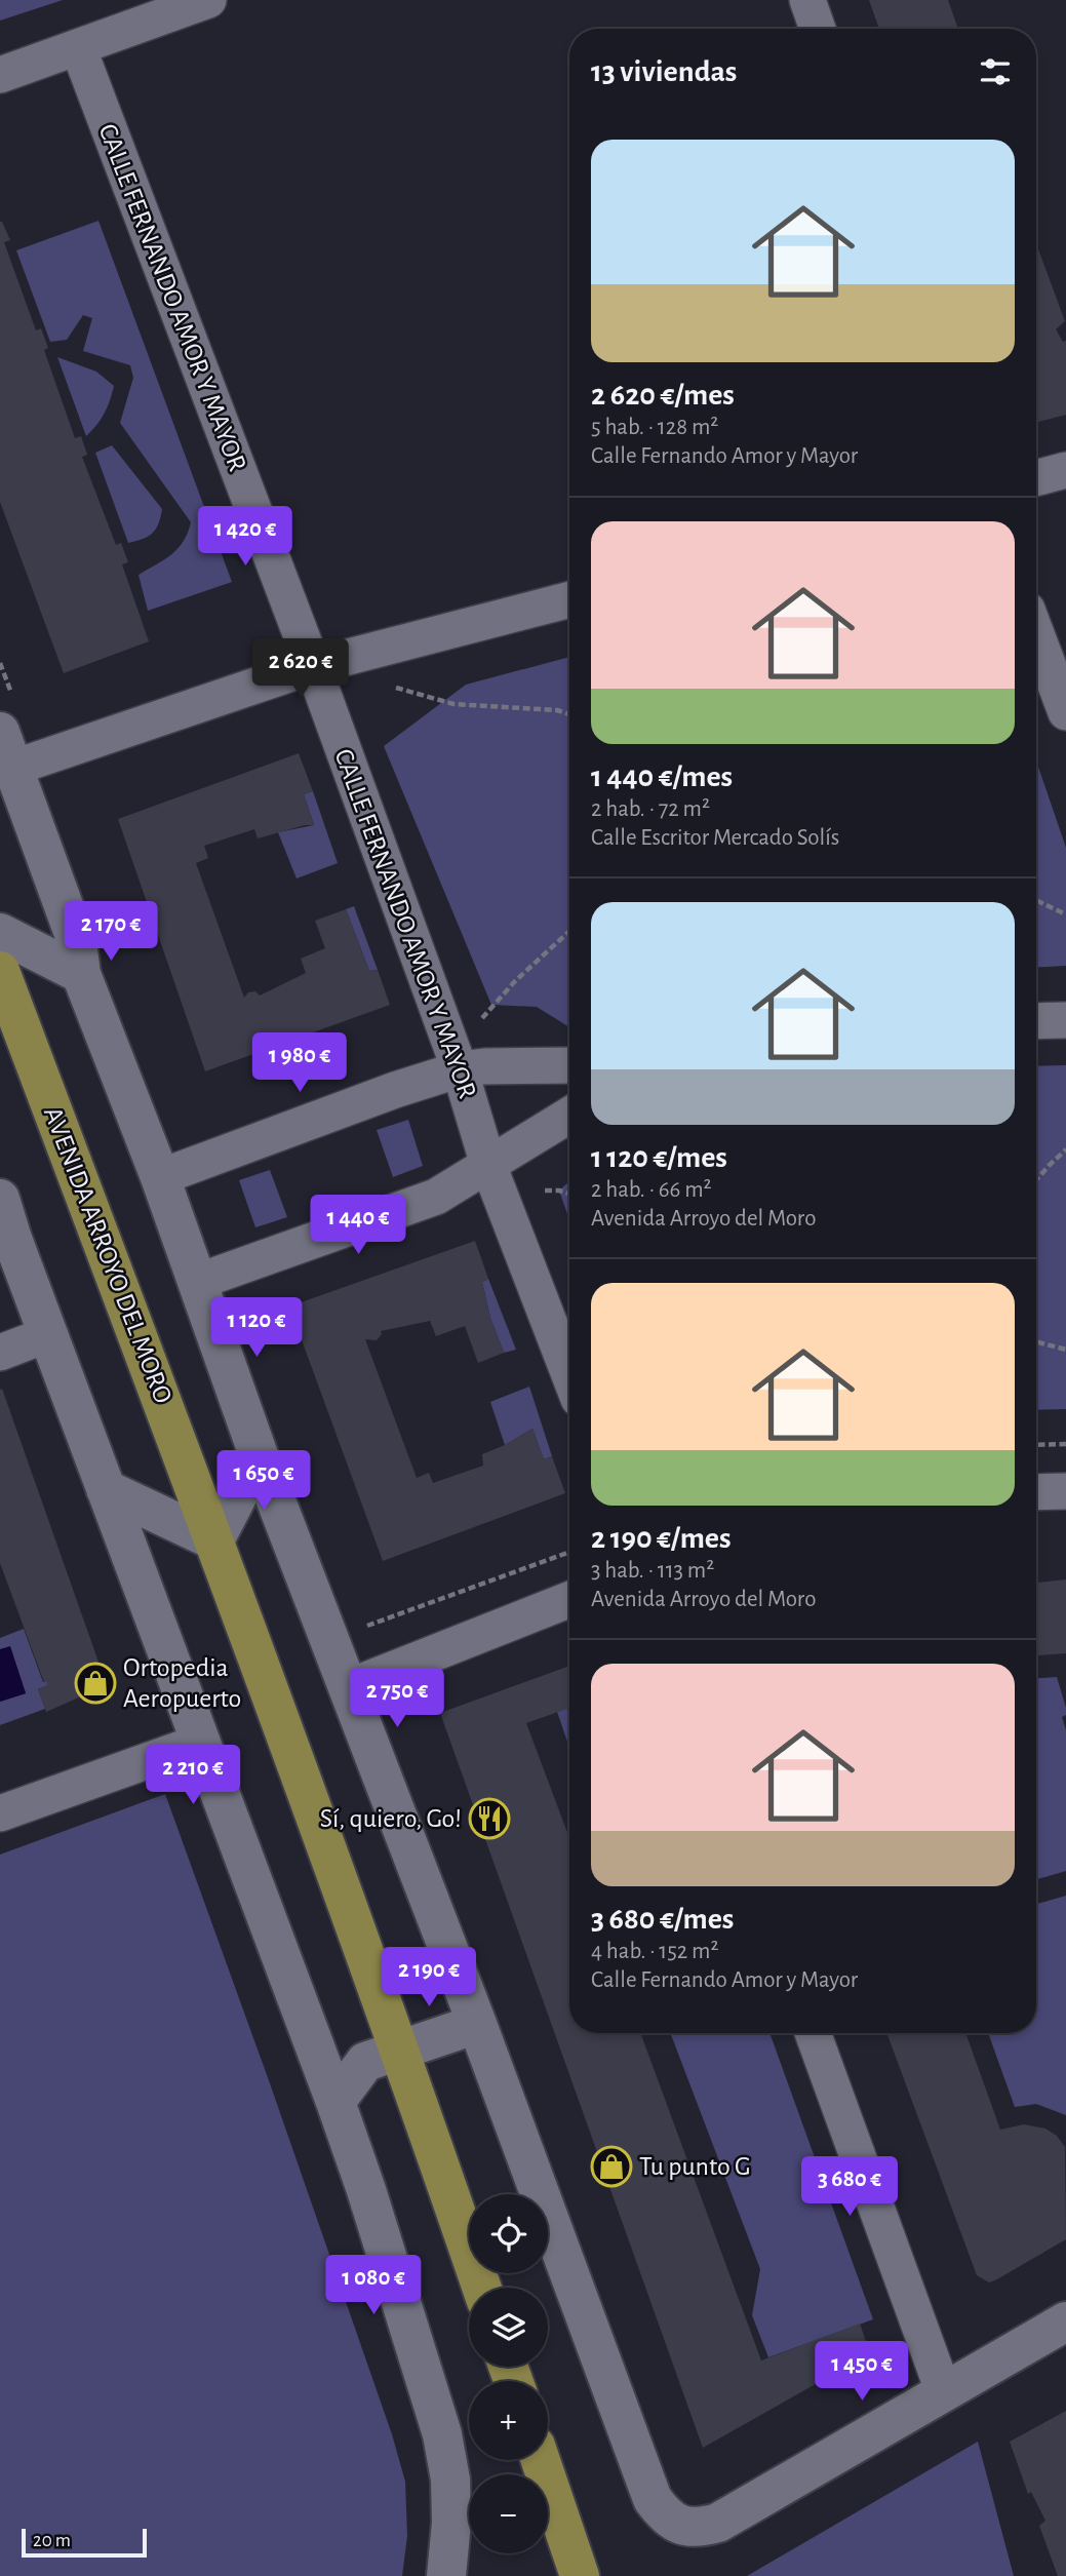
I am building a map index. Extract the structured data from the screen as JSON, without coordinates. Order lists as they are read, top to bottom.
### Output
{
  "streets": {
    "main road": ["AVENIDA ARROYO DEL MORO"],
    "street": ["CALLE FERNANDO AMOR Y MAYOR"]
  },
  "places": {
    "shop": ["Ortopedia Aeropuerto", "Tu punto G"],
    "restaurant": ["Sí, quiero, Go!"]
  },
  "scale_bar": "20 m",
  "page": {
    "heading": "13 viviendas",
    "list": [
      {
        "name": "2 620 €/mes",
        "note": "5 hab. · 128 m² · Calle Fernando Amor y Mayor"
      },
      {
        "name": "1 440 €/mes",
        "note": "2 hab. · 72 m² · Calle Escritor Mercado Solís"
      },
      {
        "name": "1 120 €/mes",
        "note": "2 hab. · 66 m² · Avenida Arroyo del Moro"
      },
      {
        "name": "2 190 €/mes",
        "note": "3 hab. · 113 m² · Avenida Arroyo del Moro"
      },
      {
        "name": "3 680 €/mes",
        "note": "4 hab. · 152 m² · Calle Fernando Amor y Mayor"
      }
    ],
    "price": [
      "1 420 €",
      "2 620 €",
      "2 170 €",
      "1 980 €",
      "1 440 €",
      "1 120 €",
      "1 650 €",
      "2 750 €",
      "2 210 €",
      "2 190 €",
      "3 680 €",
      "1 080 €",
      "1 450 €"
    ],
    "map_buttons": ["+", "−"],
    "scale": "20 m"
  }
}
